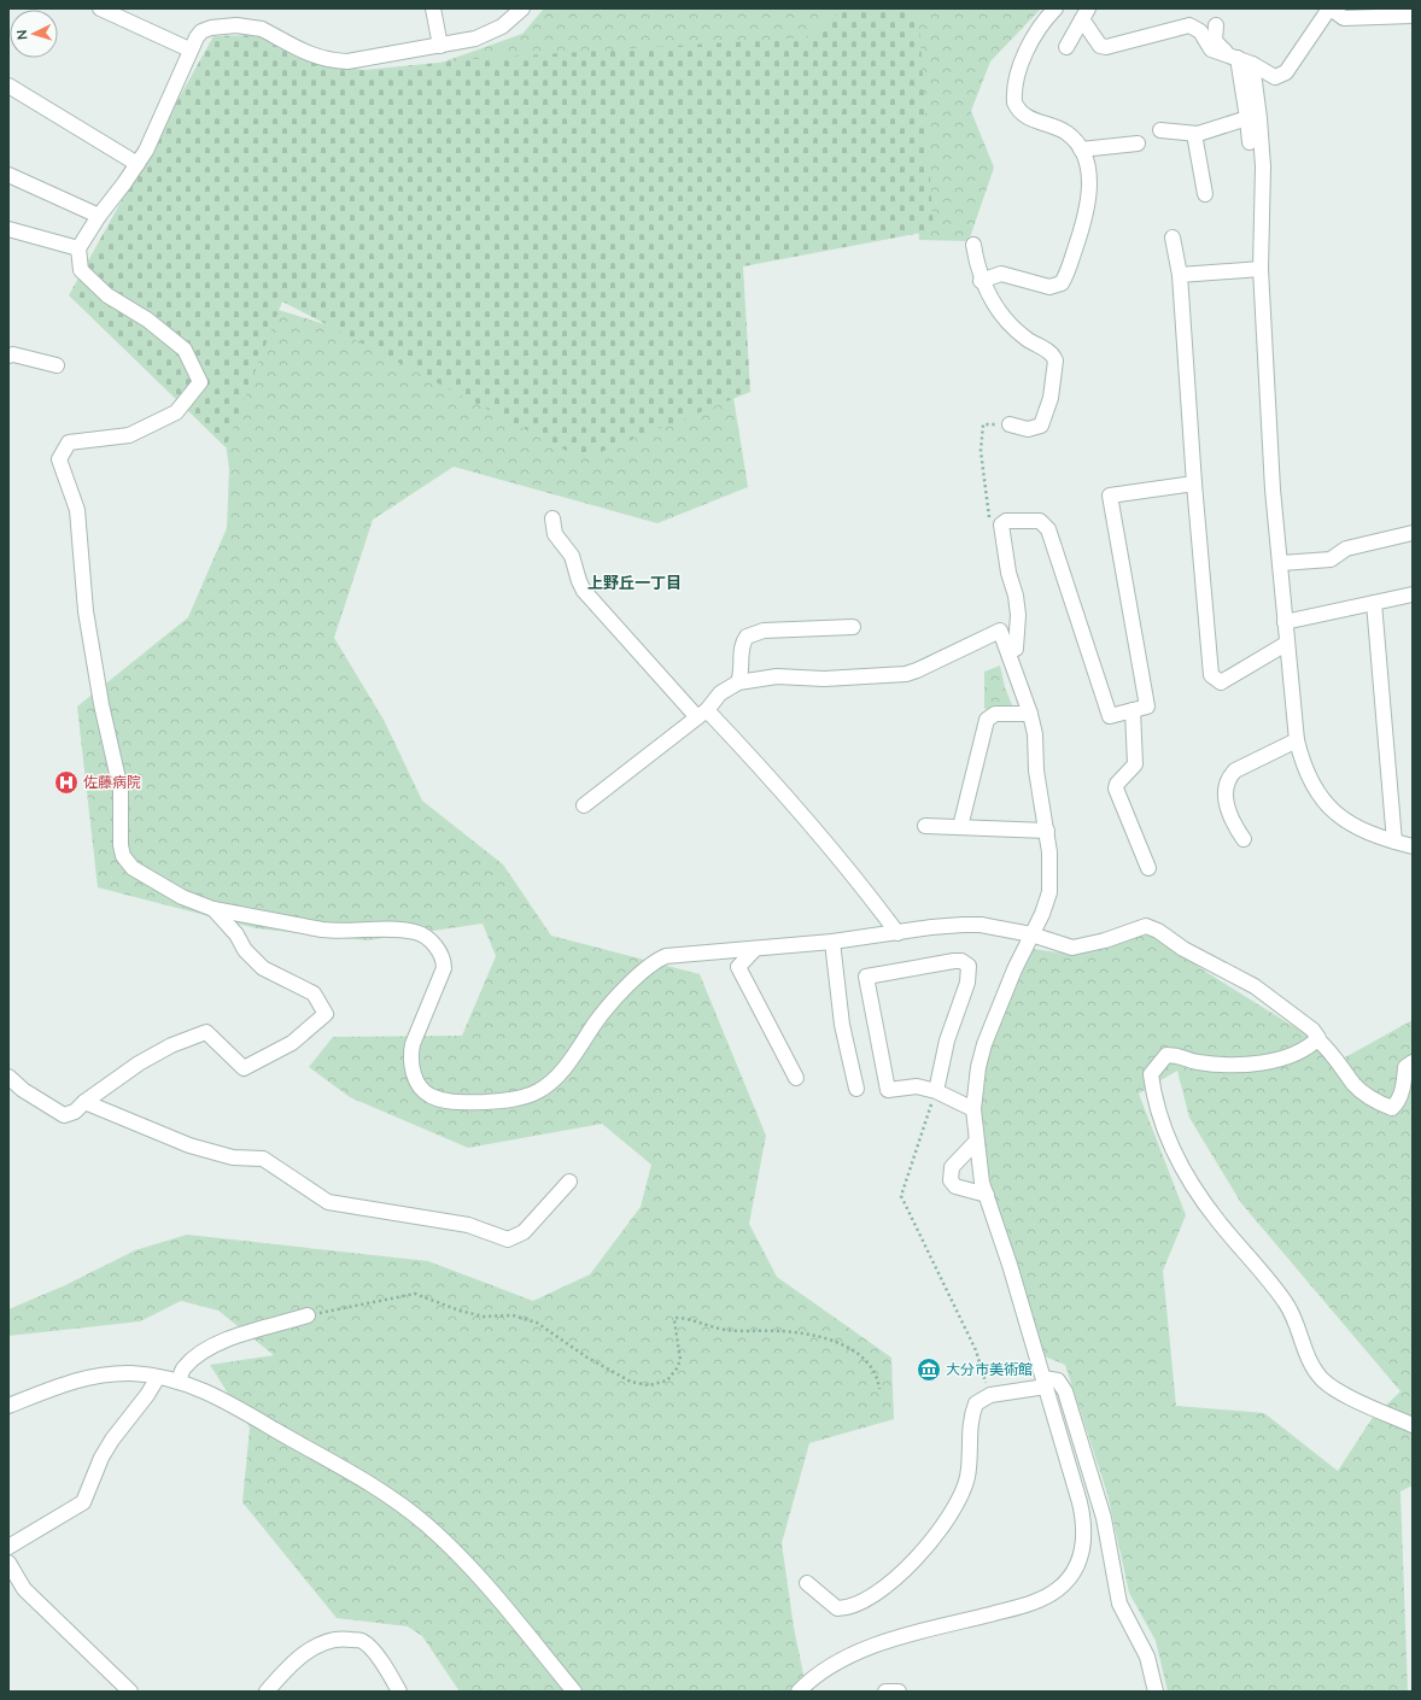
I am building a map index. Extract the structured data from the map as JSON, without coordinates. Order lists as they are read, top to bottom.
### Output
{
  "districts": ["上野丘一丁目"],
  "places": {
    "hospital": ["佐藤病院"],
    "museum": ["大分市美術館"]
  },
  "north": "left"
}
